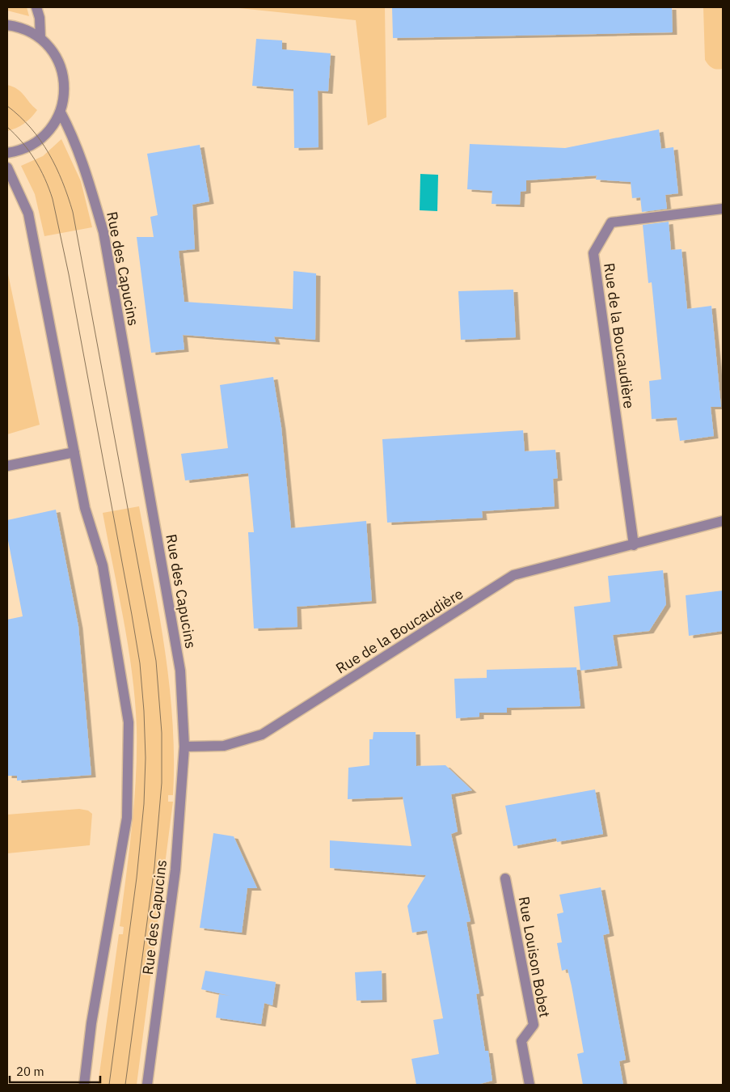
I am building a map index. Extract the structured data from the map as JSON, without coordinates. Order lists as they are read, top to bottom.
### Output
{
  "streets": {
    "street": ["Rue des Capucins", "Rue de la Boucaudière", "Rue Louison Bobet"]
  },
  "crossings": [
    ["Rue des Capucins", "Rue de la Boucaudière"]
  ],
  "scale_bar": "20 m"
}
